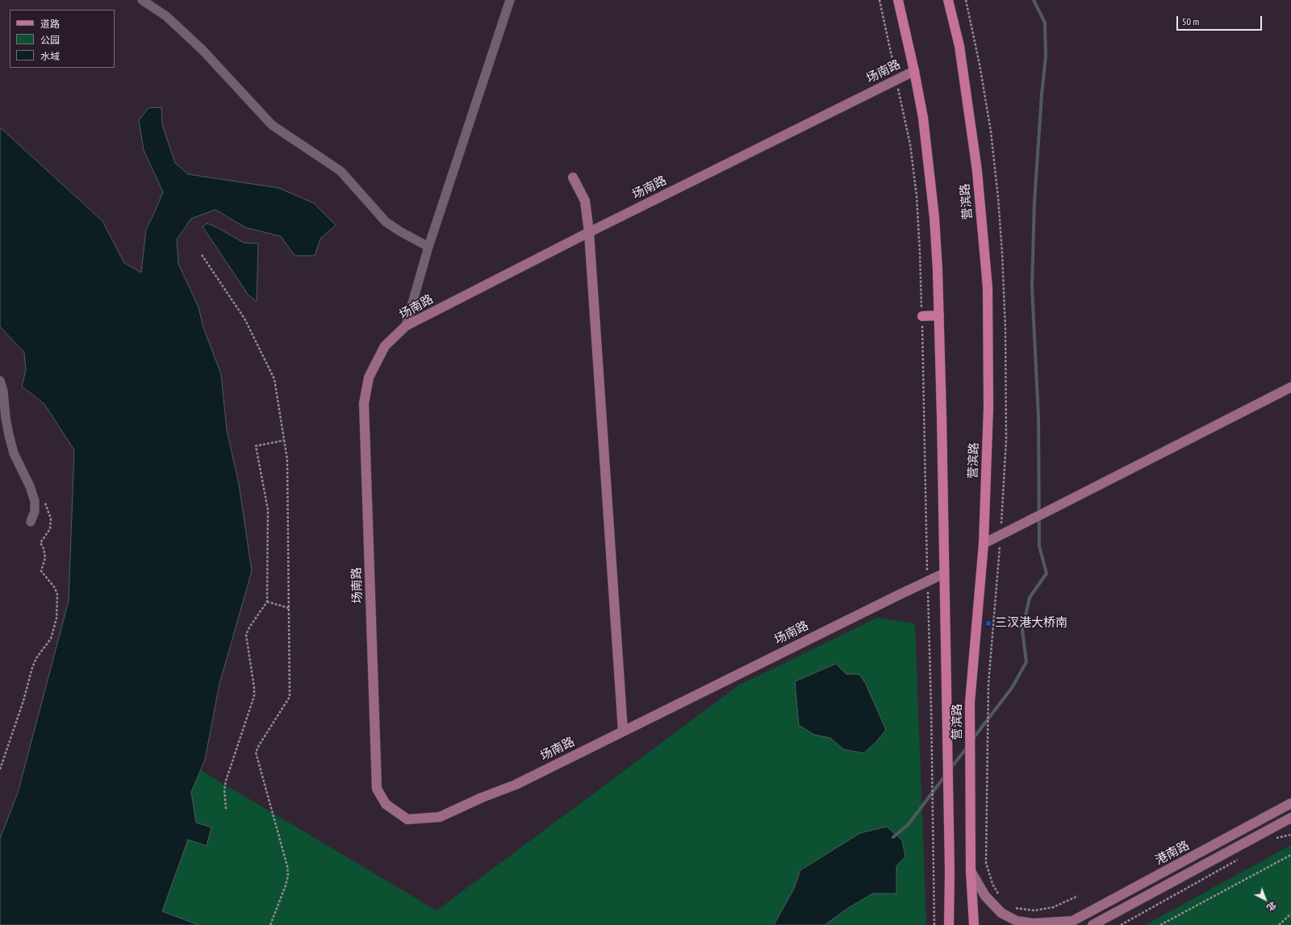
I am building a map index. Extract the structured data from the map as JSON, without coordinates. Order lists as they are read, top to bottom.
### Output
{
  "streets": {
    "main road": ["营滨路"],
    "street": ["场南路", "港南路"]
  },
  "crossings": [
    ["场南路", "营滨路"]
  ],
  "places": ["三汊港大桥南"],
  "legend": ["道路", "公园", "水域"],
  "scale_bar": "50 m",
  "north": "bottom right"
}
